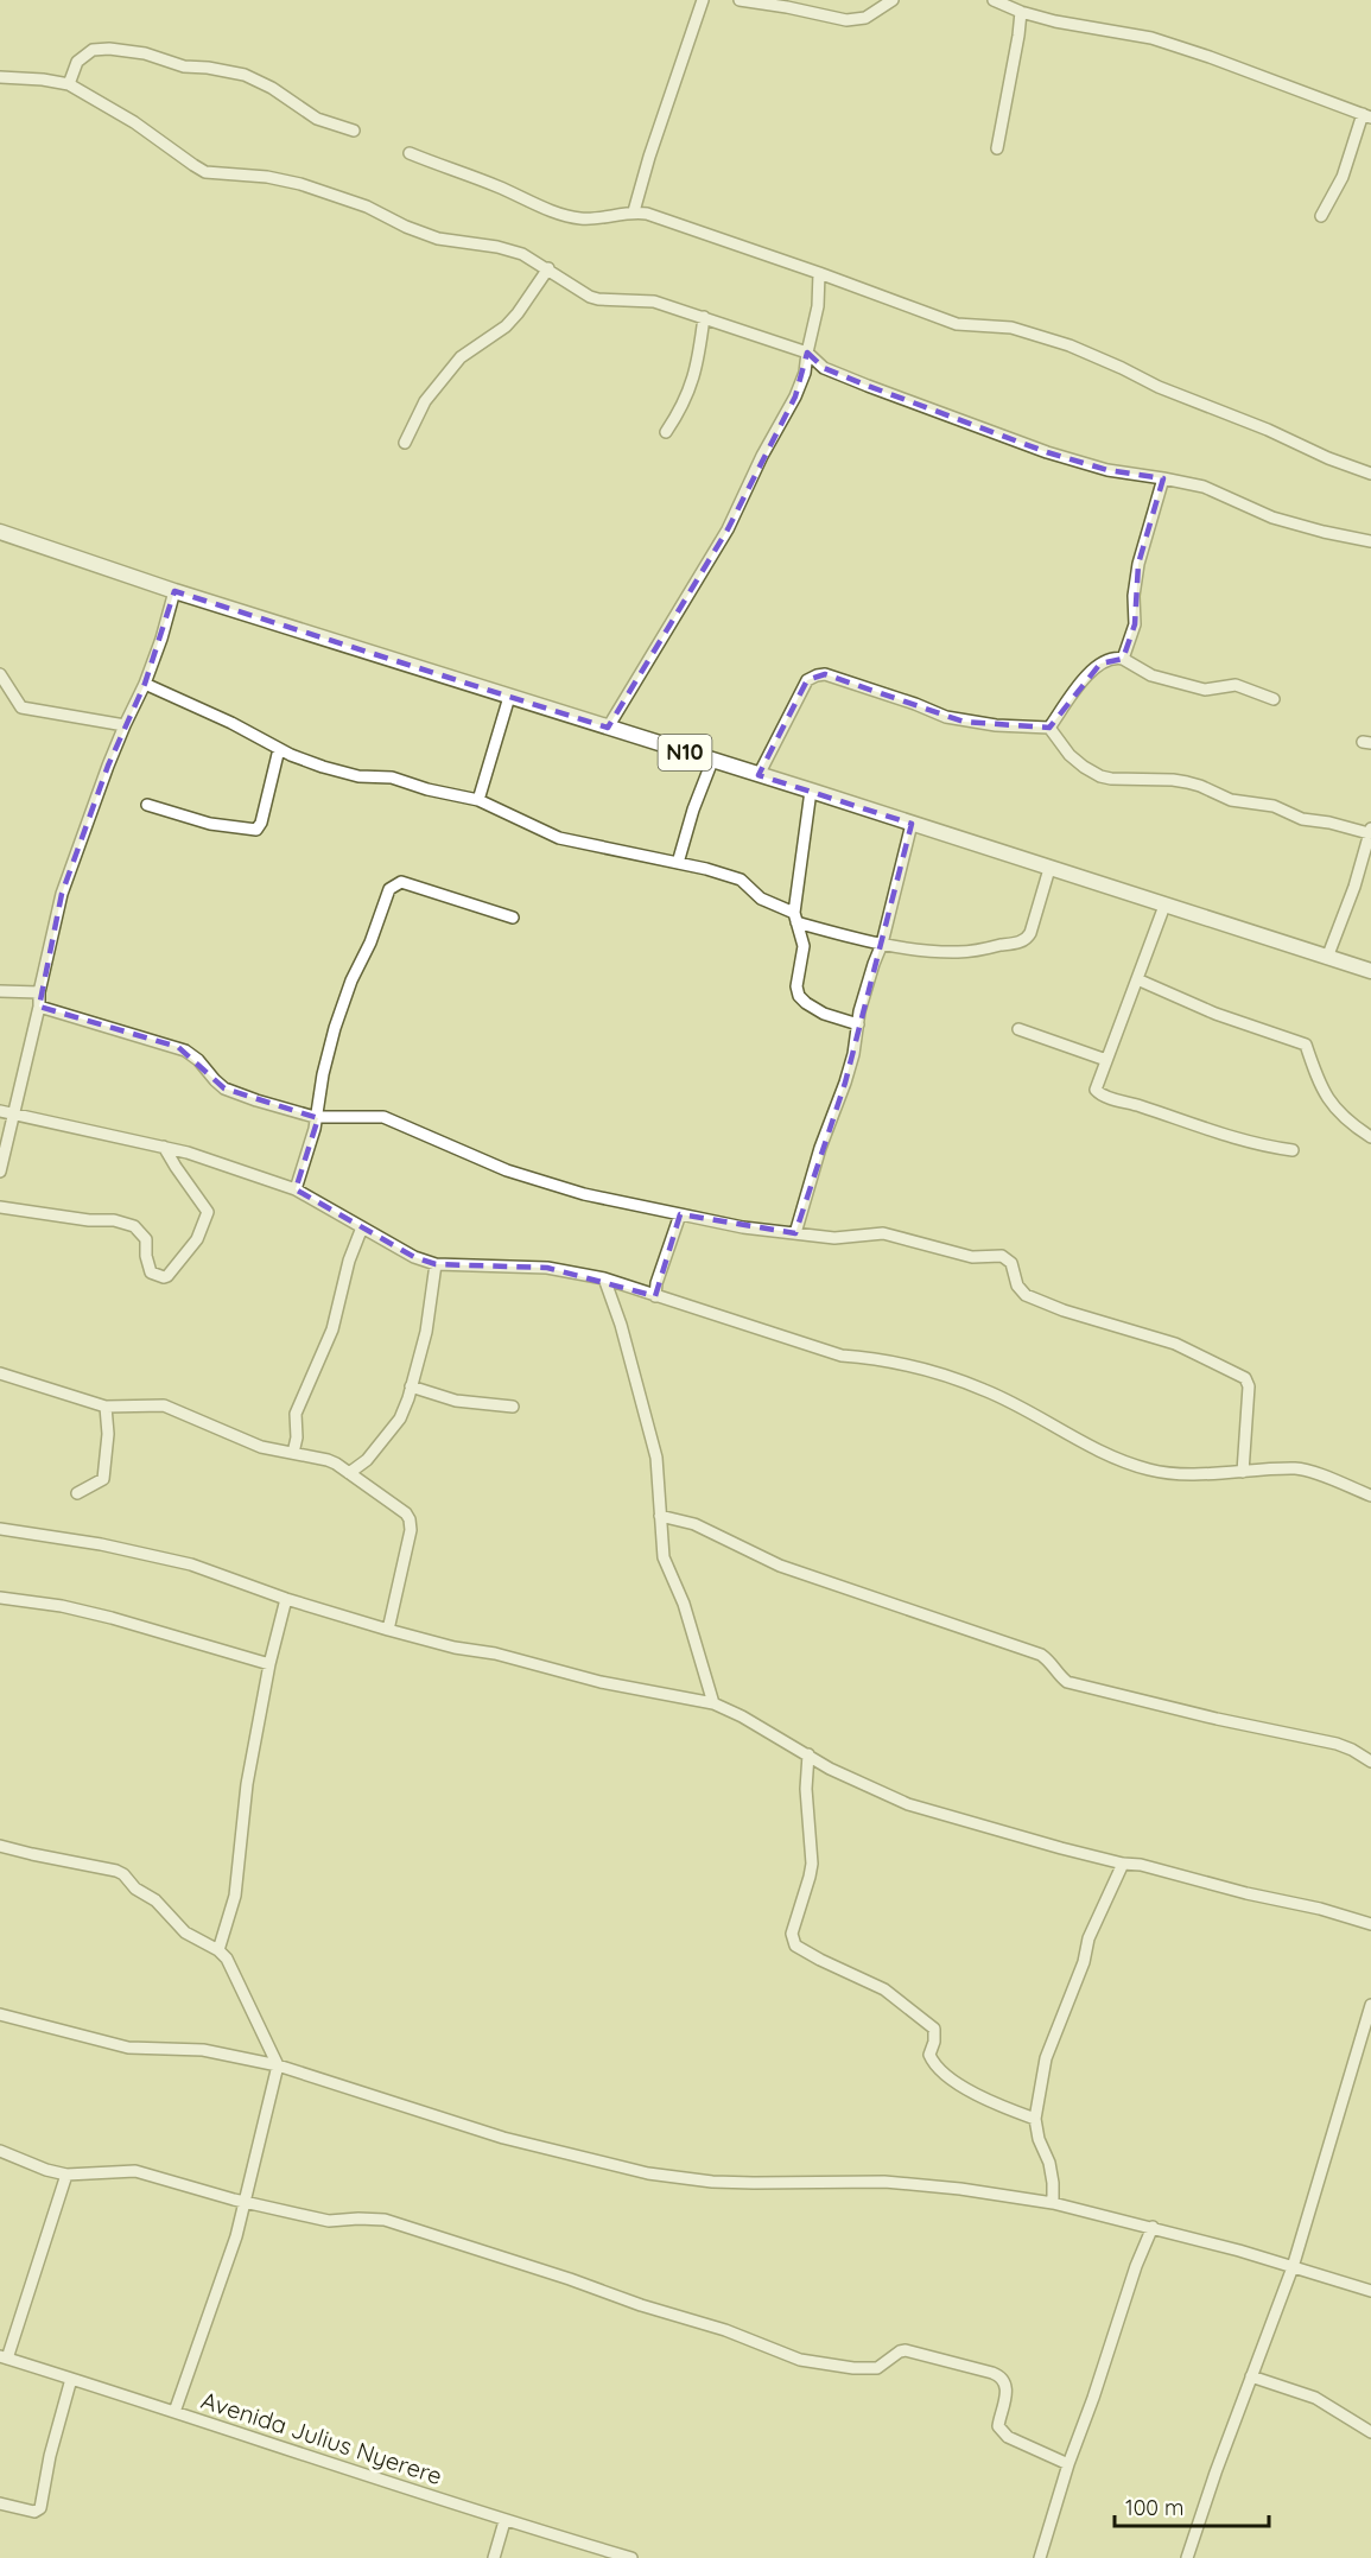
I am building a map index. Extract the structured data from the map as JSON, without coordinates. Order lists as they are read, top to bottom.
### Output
{
  "streets": {
    "main road": ["N10"],
    "street": ["Avenida Julius Nyerere"]
  },
  "scale_bar": "100 m"
}
